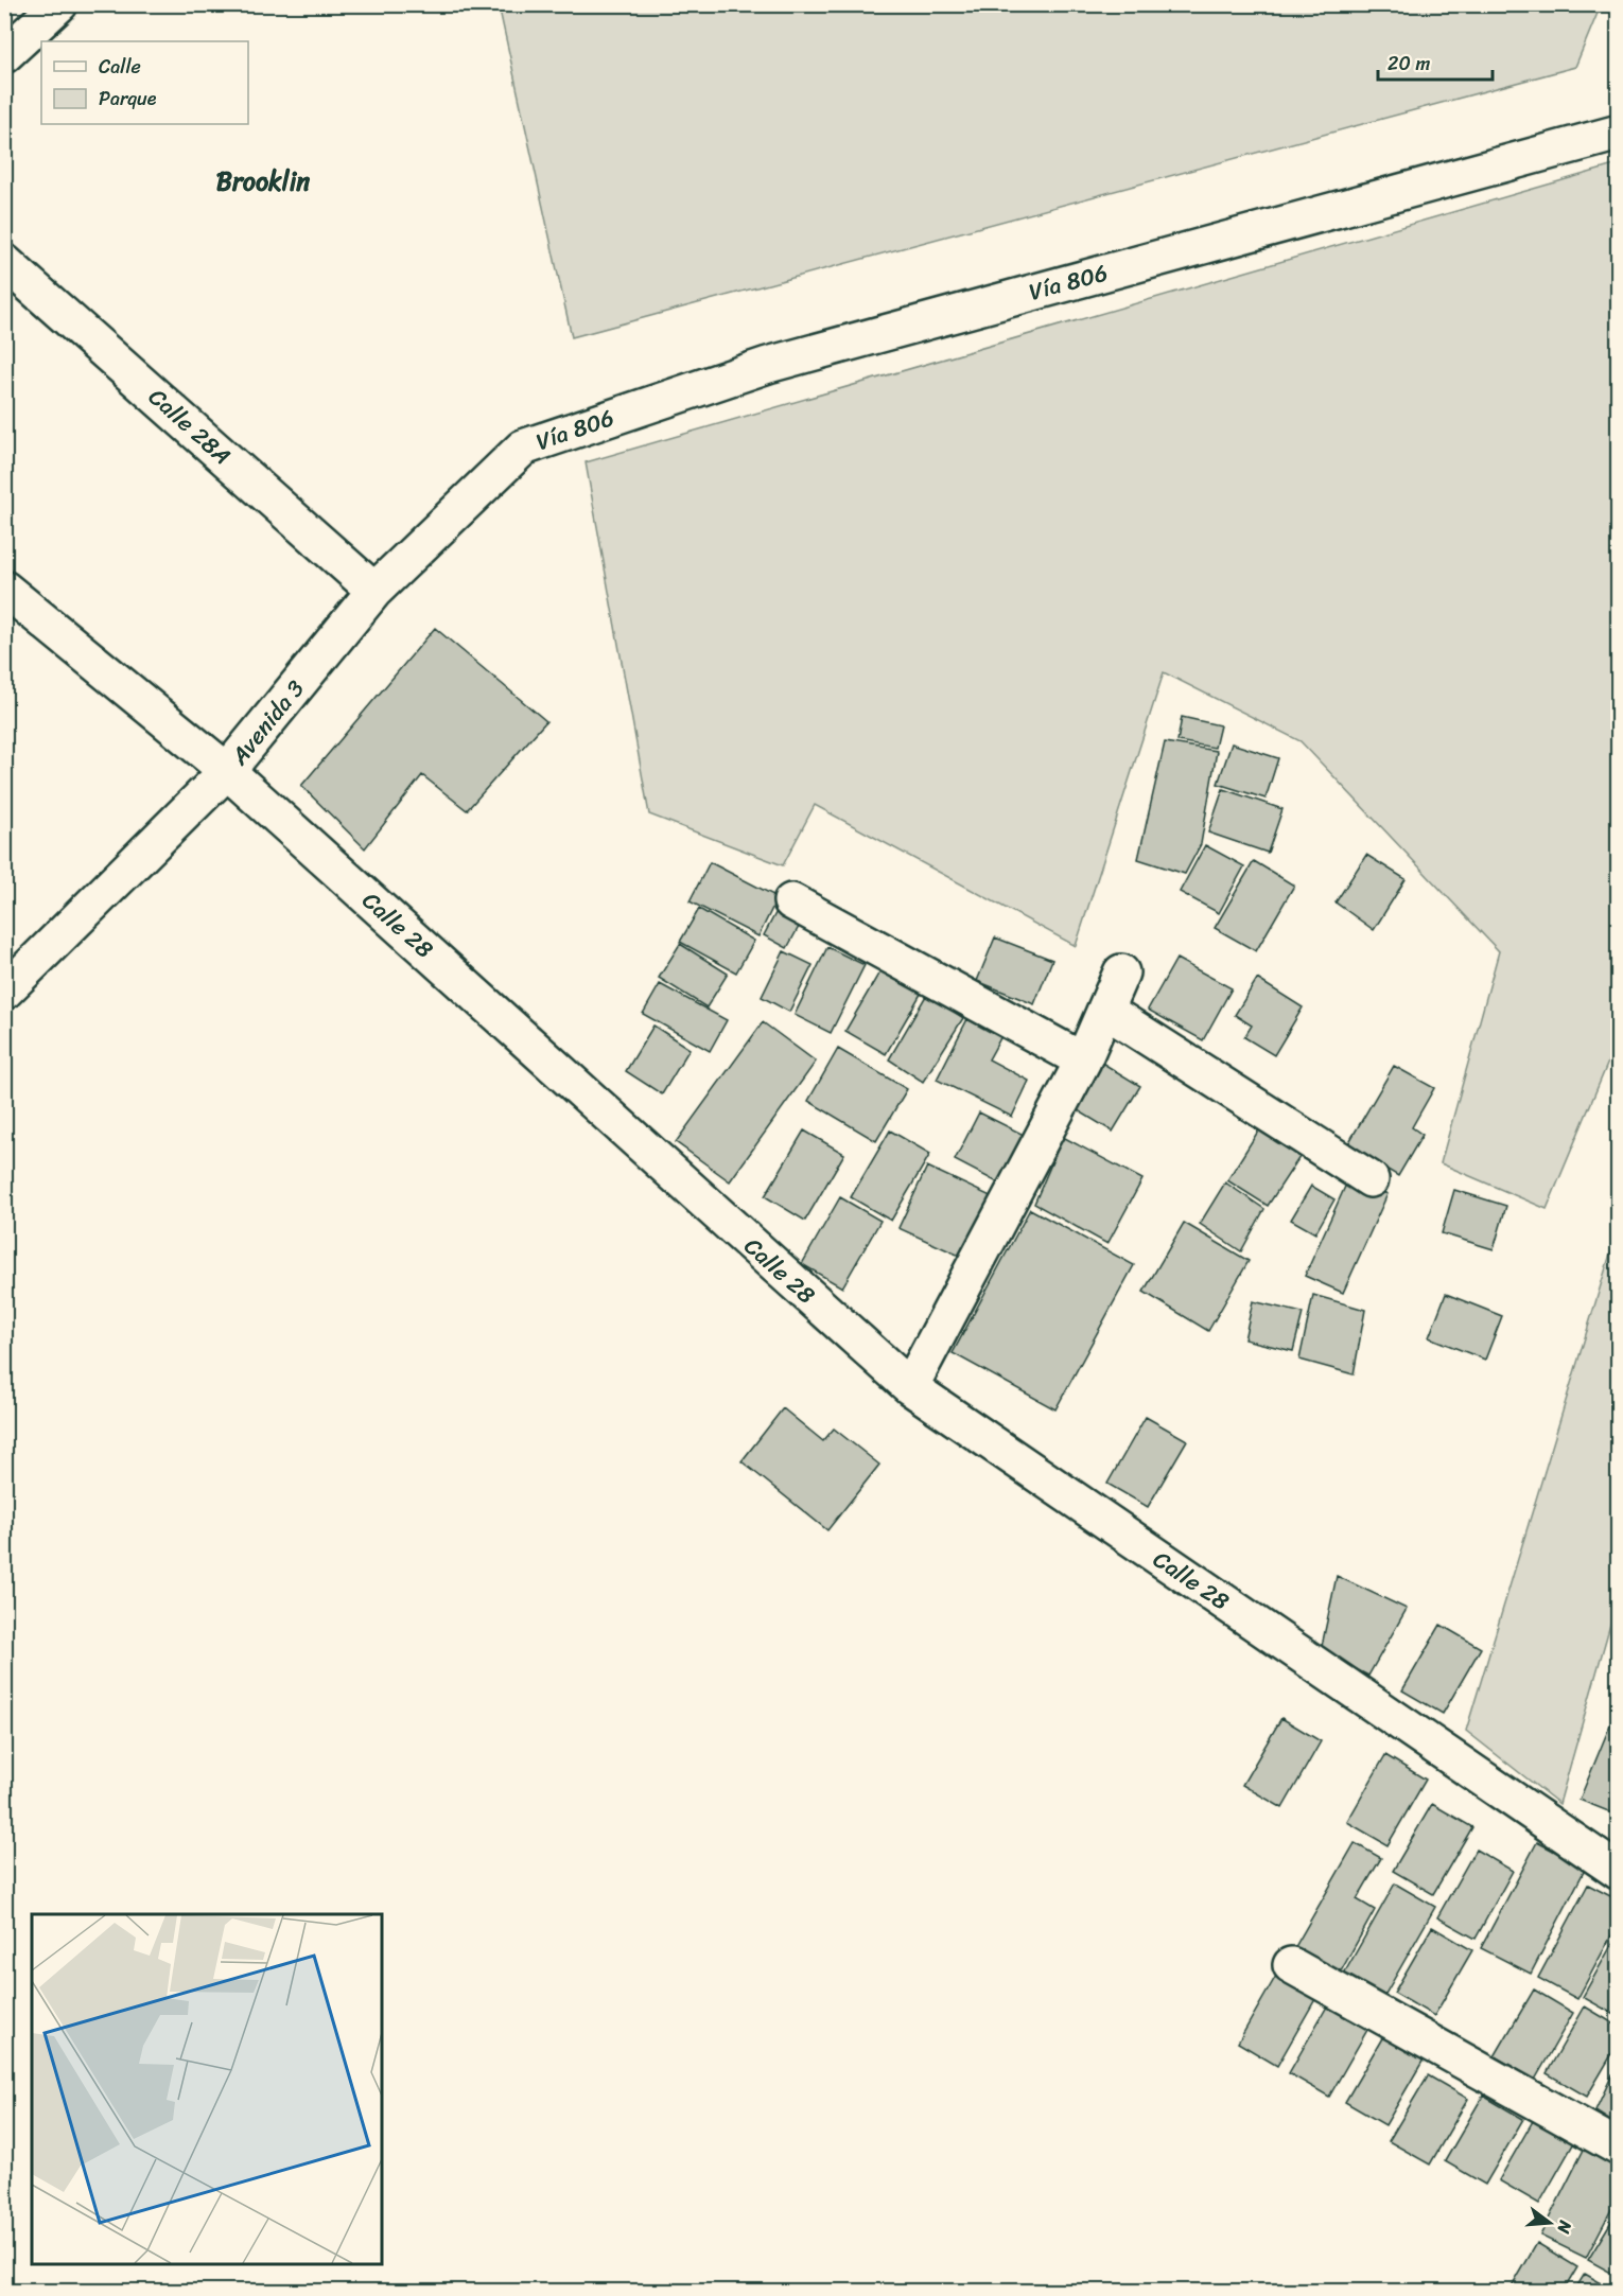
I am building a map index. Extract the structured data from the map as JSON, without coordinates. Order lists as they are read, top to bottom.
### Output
{
  "streets": {
    "street": [
      "Vía 806",
      "Calle 28A",
      "Avenida 3",
      "Calle 28"
    ]
  },
  "crossings": [
    ["Vía 806", "Avenida 3"],
    ["Calle 28A", "Avenida 3"],
    ["Avenida 3", "Calle 28"]
  ],
  "districts": ["Brooklin"],
  "legend": ["Calle", "Parque"],
  "scale_bar": "20 m",
  "north": "right"
}
